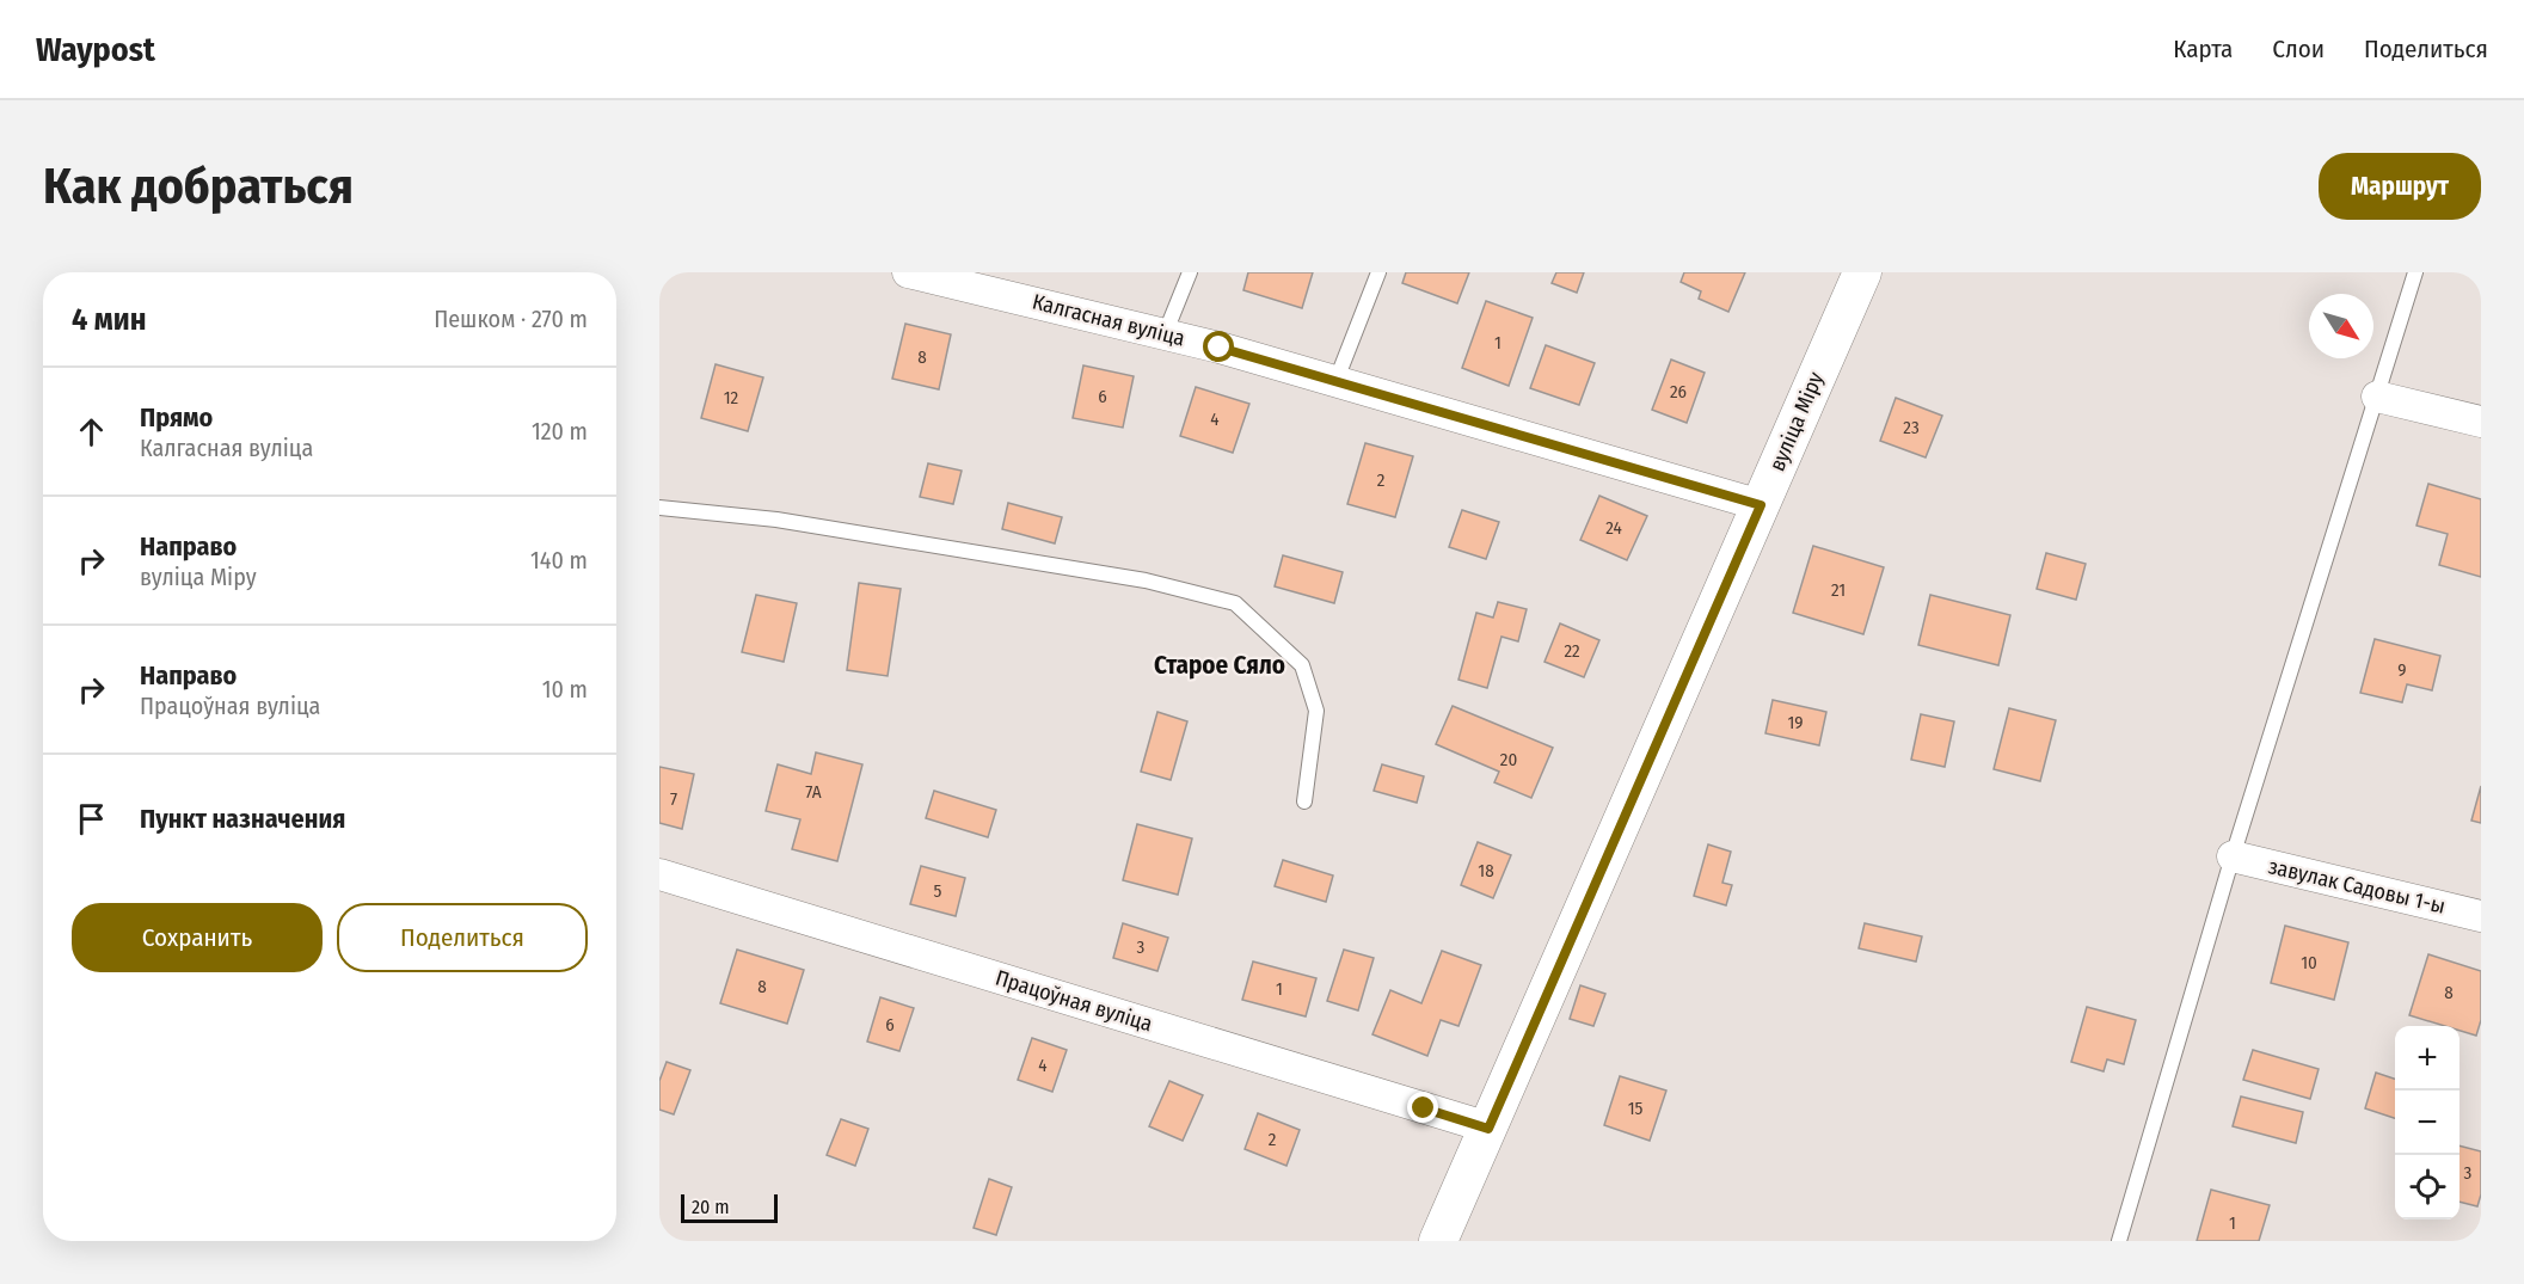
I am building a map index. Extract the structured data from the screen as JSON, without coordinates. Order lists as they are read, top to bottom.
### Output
{
  "streets": {
    "street": [
      "Калгасная вуліца",
      "вуліца Міру",
      "завулак Садовы 1-ы",
      "Працоўная вуліца"
    ]
  },
  "crossings": [
    ["Калгасная вуліца", "вуліца Міру"],
    ["вуліца Міру", "Працоўная вуліца"]
  ],
  "districts": ["Старое Сяло"],
  "house_numbers": [
    "1",
    "8",
    "26",
    "6",
    "12",
    "4",
    "23",
    "2",
    "24",
    "21",
    "22",
    "9",
    "19",
    "20",
    "7А",
    "7",
    "18",
    "5",
    "3",
    "10",
    "8",
    "1",
    "8",
    "6",
    "4",
    "15",
    "2",
    "3",
    "1"
  ],
  "scale_bar": "20 m",
  "north": "bottom right",
  "page": {
    "header": "Waypost",
    "nav": ["Карта", "Слои", "Поделиться"],
    "buttons": [
      "Маршрут",
      ["Сохранить", "Поделиться"]
    ],
    "title": "Как добраться",
    "heading": ["4 мин", "Пешком · 270 m"],
    "list": [
      ["Прямо", "Калгасная вуліца", "120 m"],
      ["Направо", "вуліца Міру", "140 m"],
      ["Направо", "Працоўная вуліца", "10 m"],
      "Пункт назначения"
    ],
    "map_buttons": ["+", "−"],
    "scale": "20 m"
  }
}
